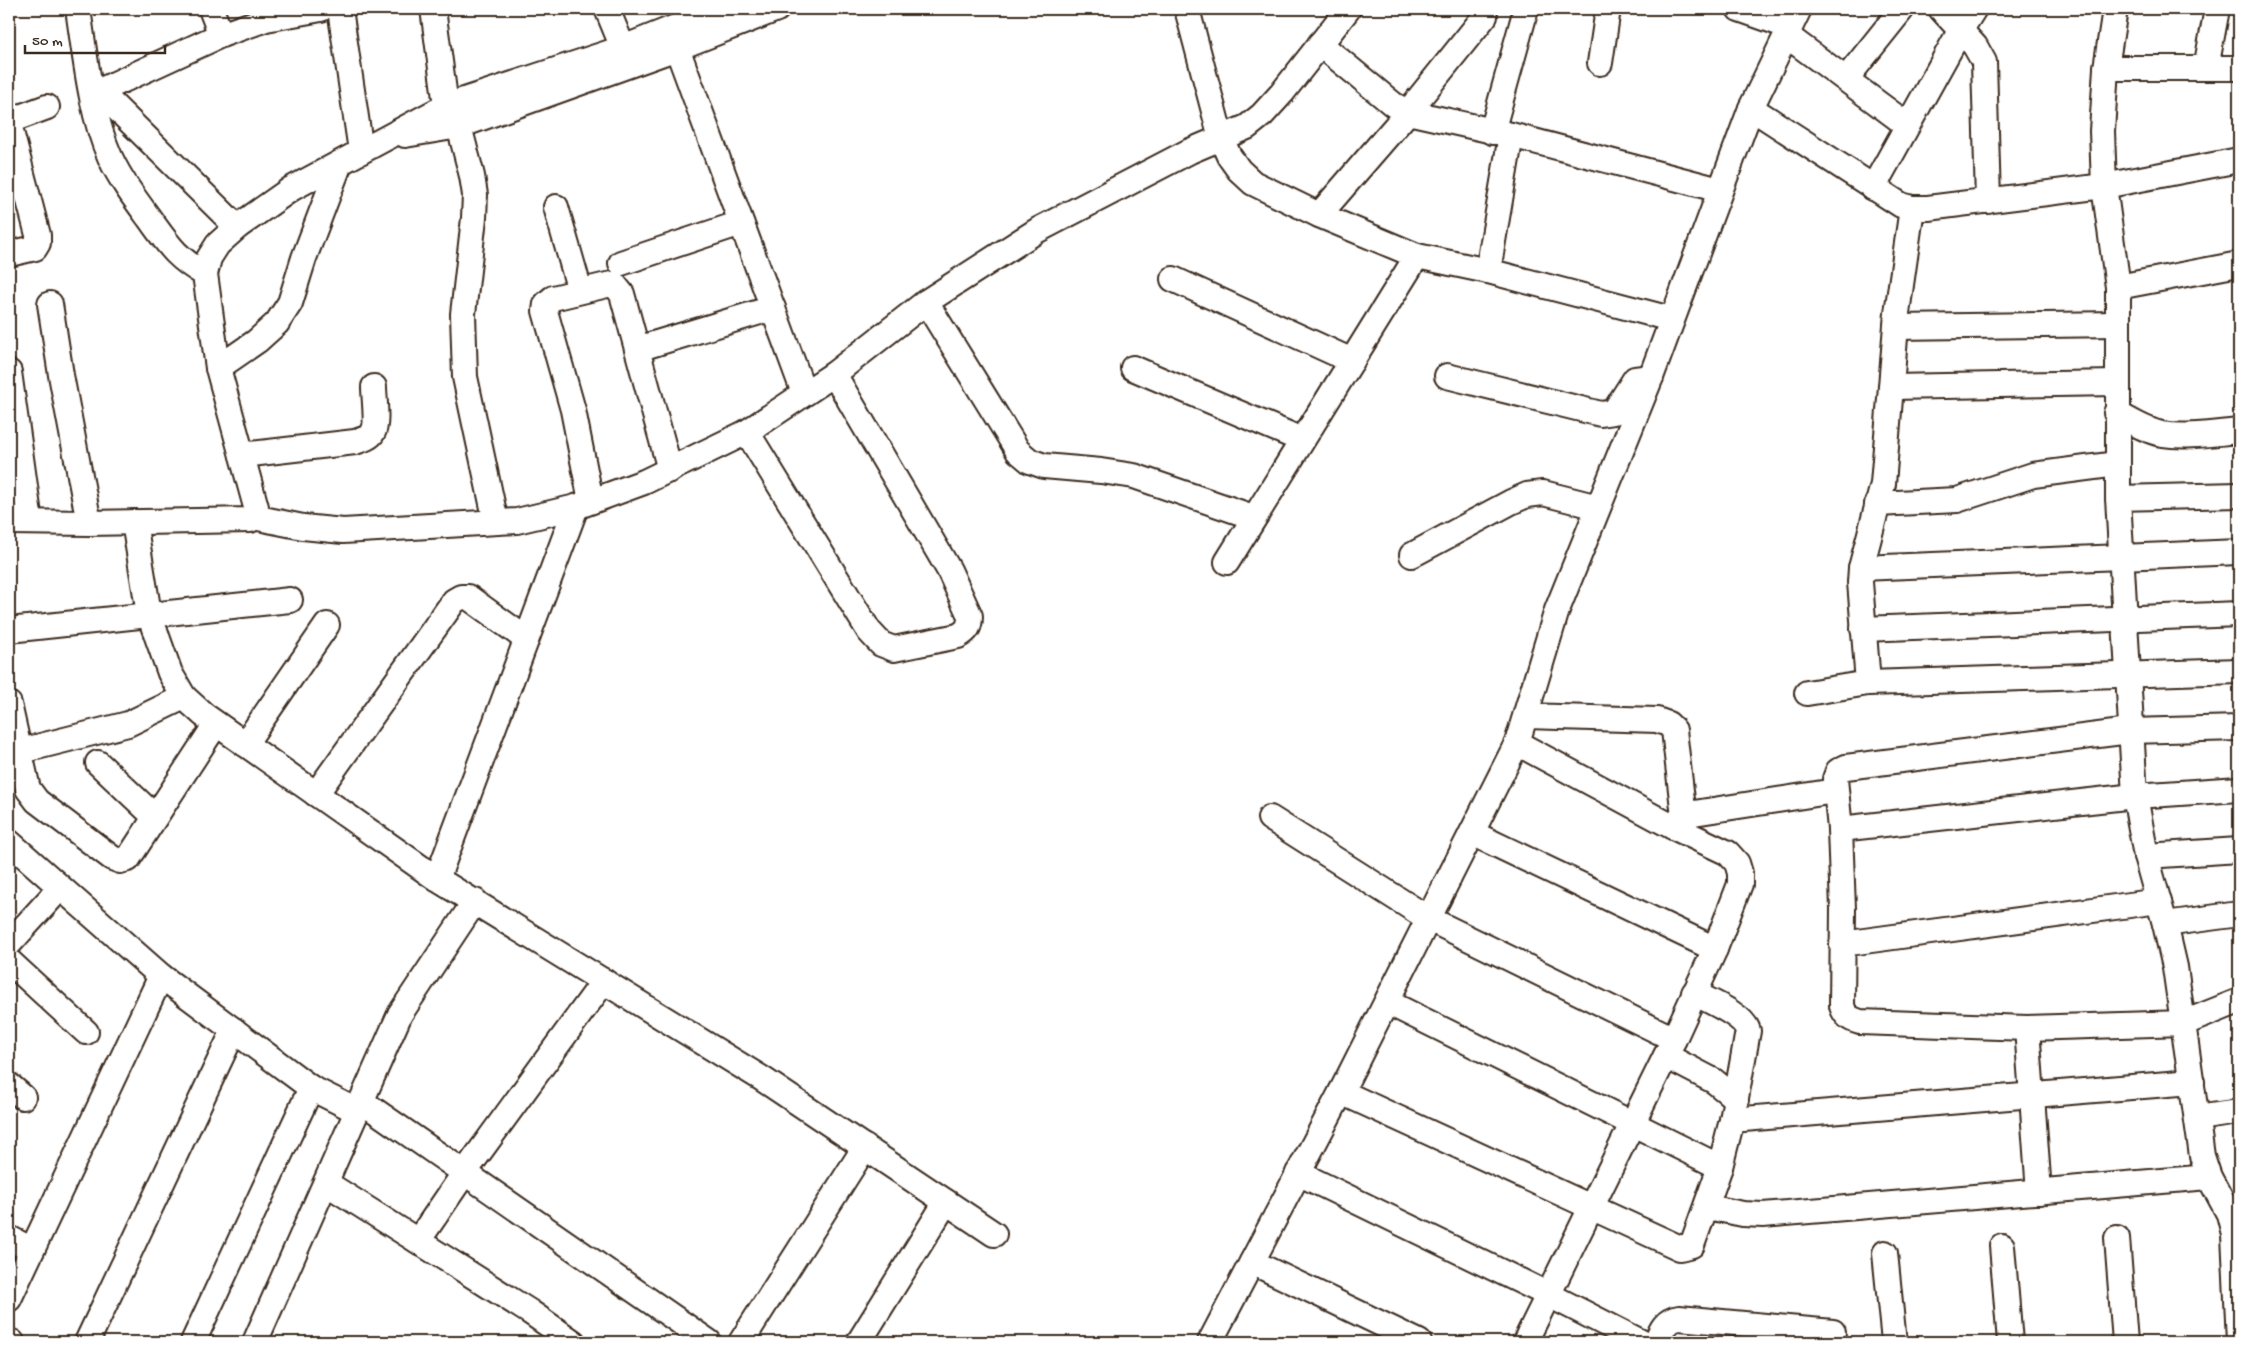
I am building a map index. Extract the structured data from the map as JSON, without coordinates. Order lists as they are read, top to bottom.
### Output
{
  "scale_bar": "50 m"
}
